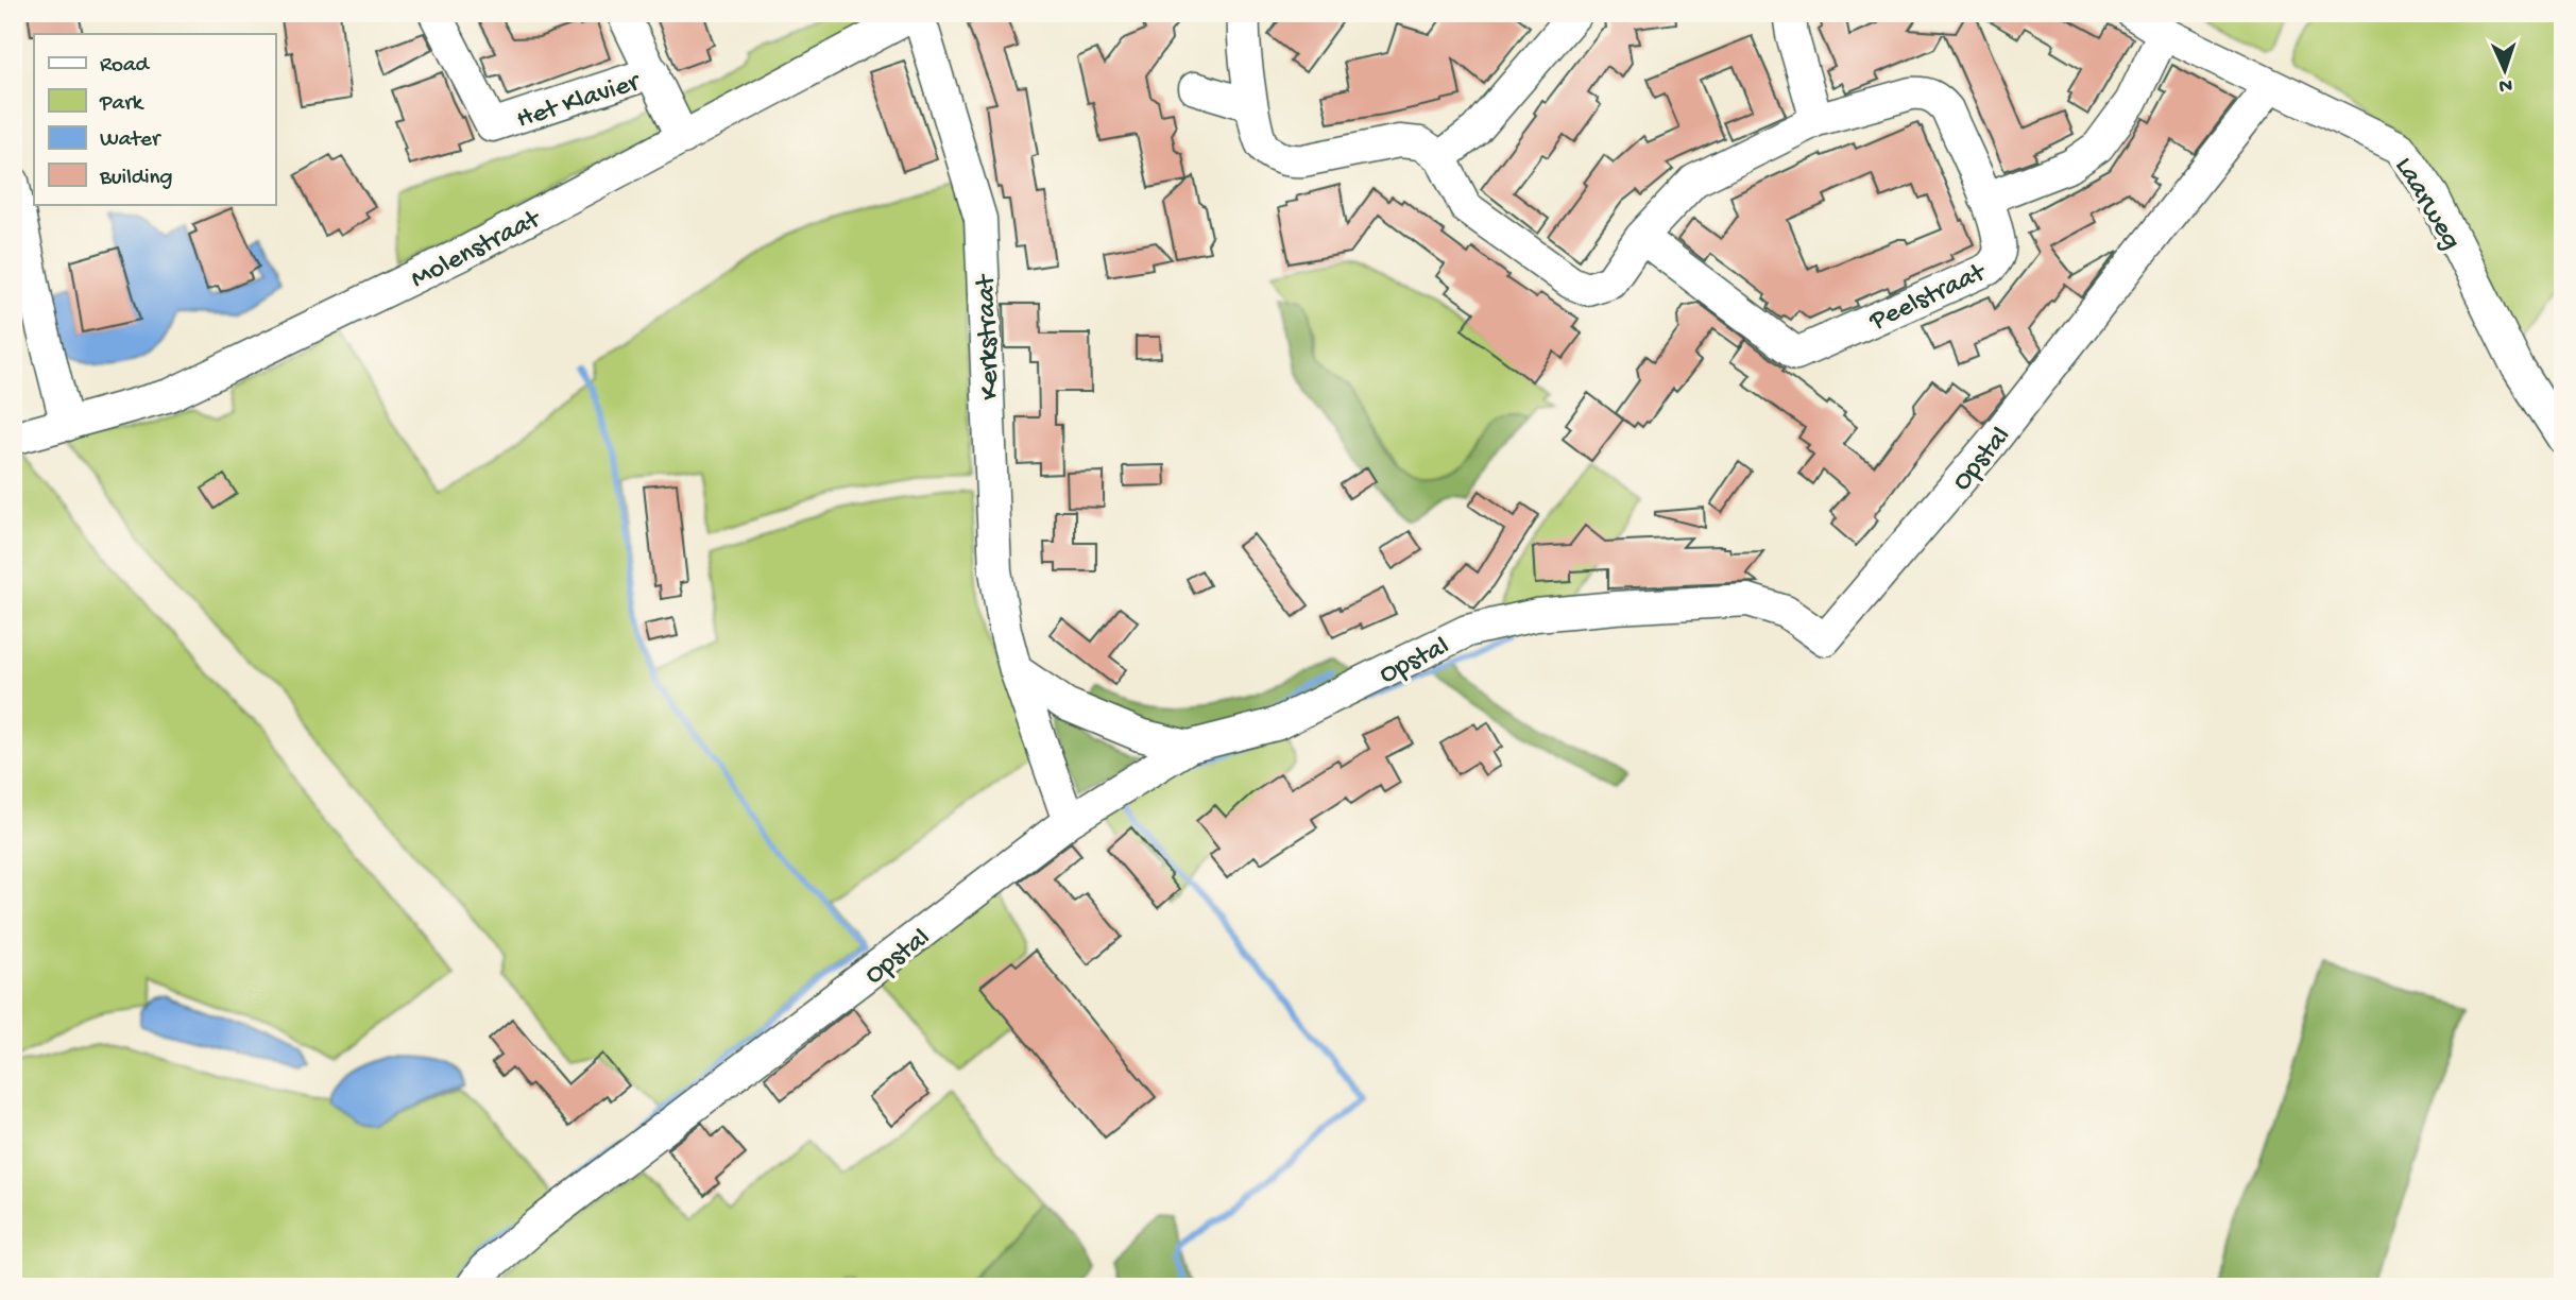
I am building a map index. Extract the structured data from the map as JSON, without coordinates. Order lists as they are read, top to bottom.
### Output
{
  "streets": {
    "street": [
      "Het Klavier",
      "Laarweg",
      "Molenstraat",
      "Peelstraat",
      "Kerkstraat",
      "Opstal"
    ]
  },
  "crossings": [
    ["Het Klavier", "Molenstraat"],
    ["Laarweg", "Opstal"],
    ["Molenstraat", "Kerkstraat"],
    ["Kerkstraat", "Opstal"]
  ],
  "legend": [
    "Road",
    "Park",
    "Water",
    "Building"
  ],
  "north": "bottom"
}
